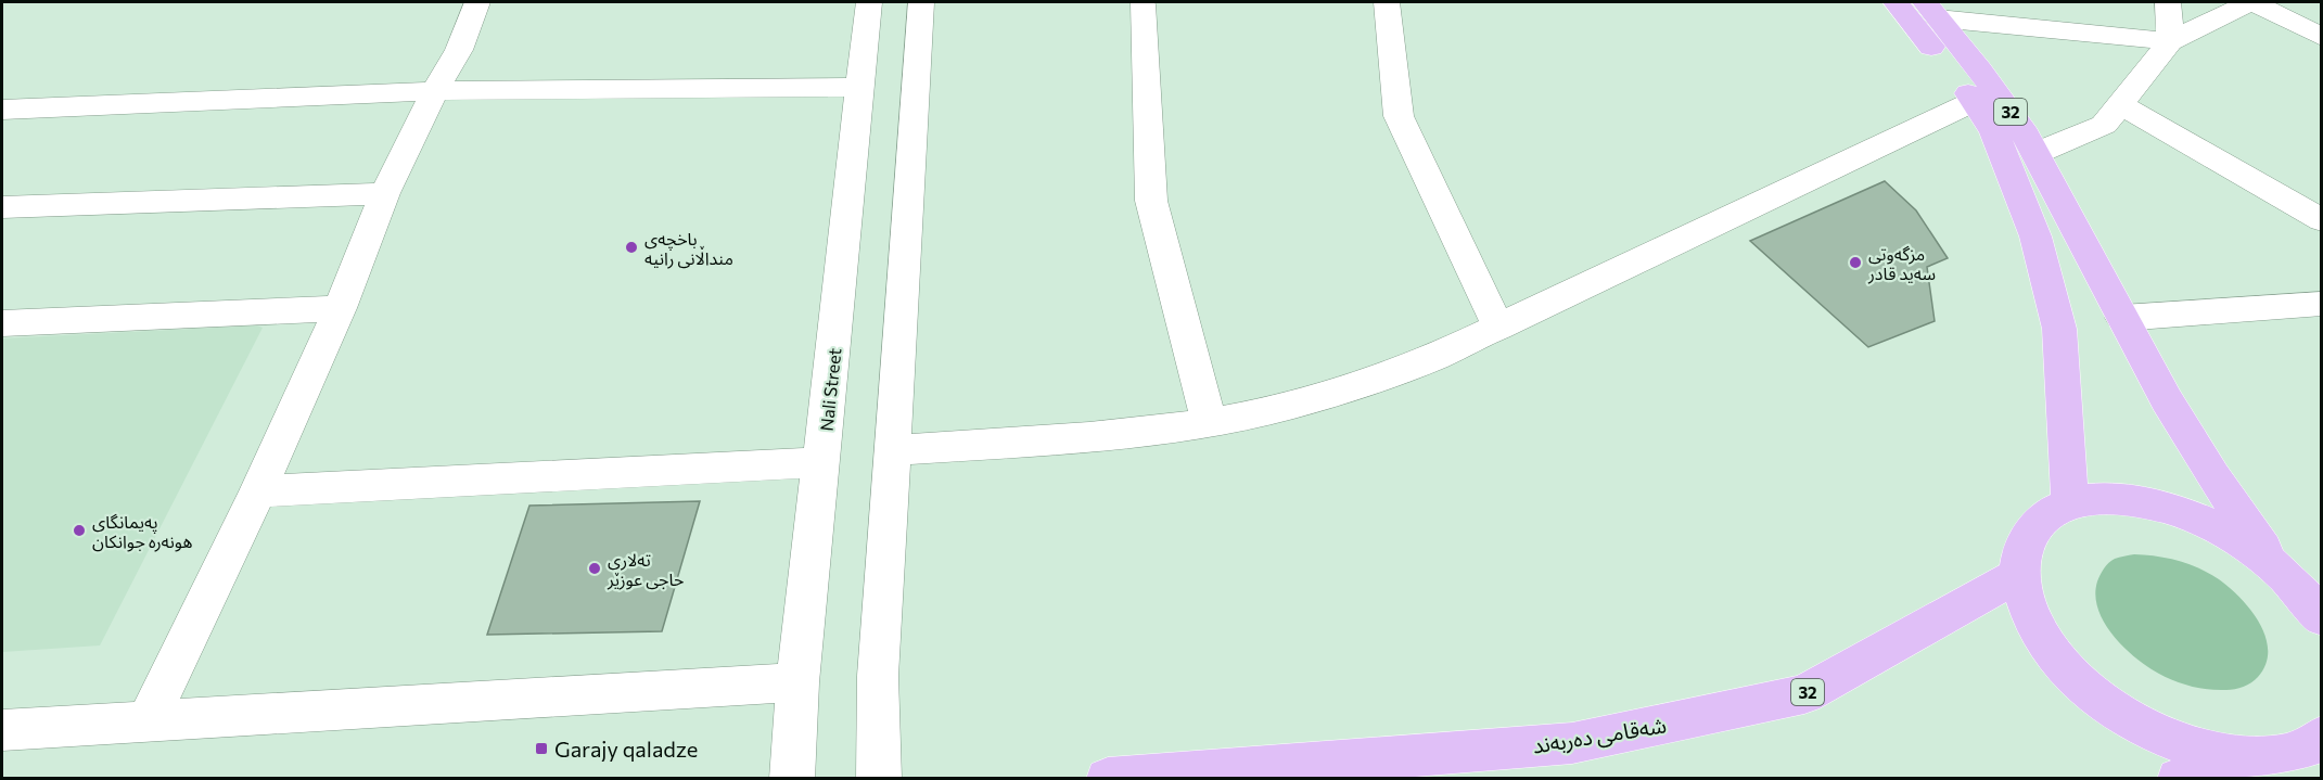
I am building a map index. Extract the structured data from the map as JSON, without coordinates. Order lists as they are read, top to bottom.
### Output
{
  "streets": {
    "highway": ["32", "شەقامی دەربەند"],
    "street": ["Nali Street"]
  },
  "crossings": [
    ["32", "شەقامی دەربەند"]
  ],
  "places": {
    "other": [
      "باخچەی منداڵانی رانیە",
      "مزگەوتی سەید قادر",
      "پەیمانگای هونەرە جوانکان",
      "تەلاری حاجی عوزێر"
    ],
    "transit": ["Garajy qaladze"]
  }
}
